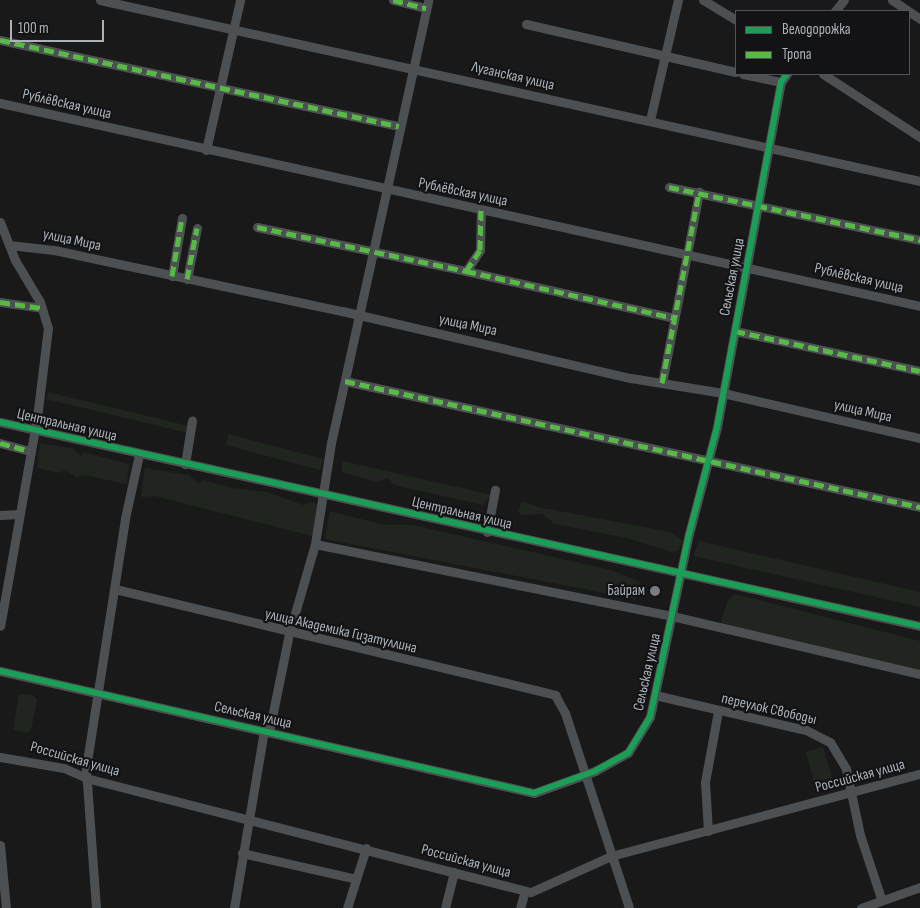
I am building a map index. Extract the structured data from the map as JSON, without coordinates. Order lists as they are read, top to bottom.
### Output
{
  "streets": {
    "street": [
      "Луганская улица",
      "Рублёвская улица",
      "улица Мира",
      "Сельская улица",
      "Центральная улица",
      "улица Академика Гизатуллина",
      "переулок Свободы",
      "Российская улица"
    ]
  },
  "crossings": [
    ["Луганская улица", "Сельская улица"],
    ["Рублёвская улица", "Сельская улица"],
    ["улица Мира", "Сельская улица"],
    ["Сельская улица", "Центральная улица"],
    ["Сельская улица", "улица Академика Гизатуллина"],
    ["Сельская улица", "переулок Свободы"],
    ["переулок Свободы", "Российская улица"]
  ],
  "places": ["Байрам"],
  "legend": ["Велодорожка", "Тропа"],
  "scale_bar": "100 m"
}
